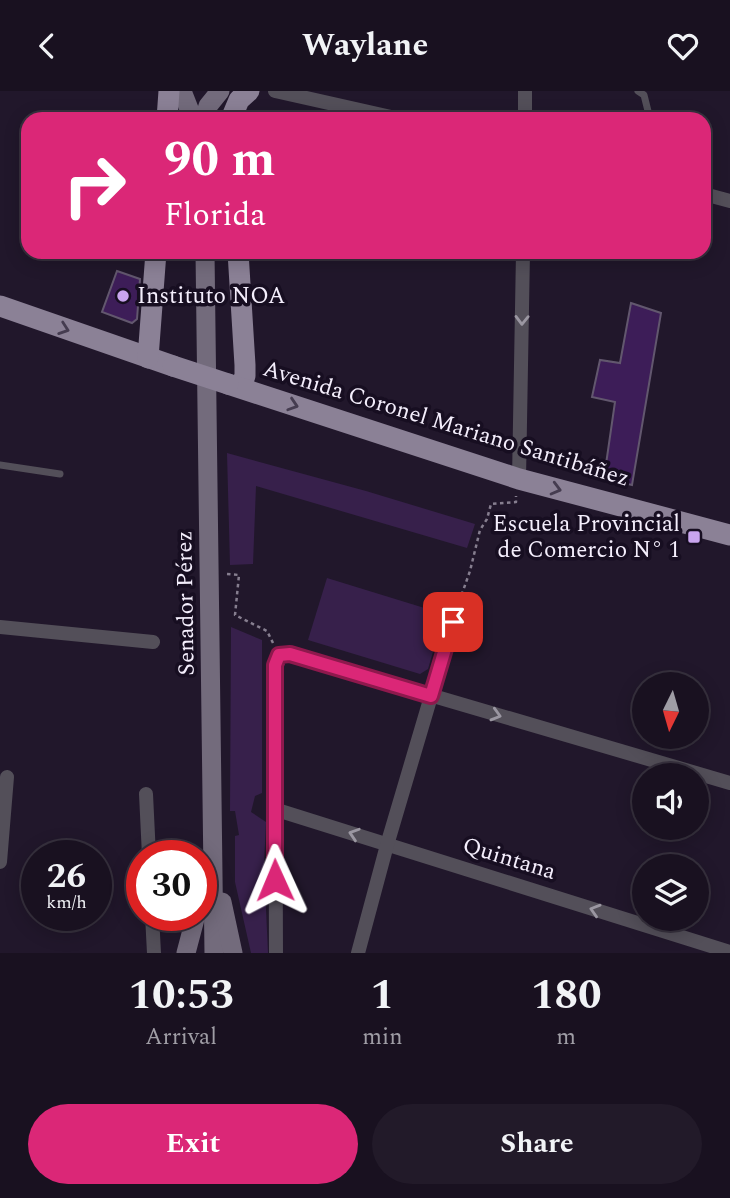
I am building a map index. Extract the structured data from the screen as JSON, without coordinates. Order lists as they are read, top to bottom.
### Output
{
  "streets": {
    "main road": ["Avenida Coronel Mariano Santibáñez", "Senador Pérez"],
    "street": ["Quintana"]
  },
  "one_way": ["Avenida Coronel Mariano Santibáñez", "Quintana"],
  "places": {
    "other": ["Instituto NOA"],
    "transit": ["Escuela Provincial de Comercio N° 1"]
  },
  "north": "bottom",
  "page": {
    "header": "Waylane",
    "turn": ["90 m", "Florida"],
    "speed": "26 km/h",
    "limit": "30",
    "eta": [
      "10:53",
      "Arrival",
      "1",
      "min",
      "180",
      "m"
    ],
    "buttons": ["Exit", "Share"]
  }
}
